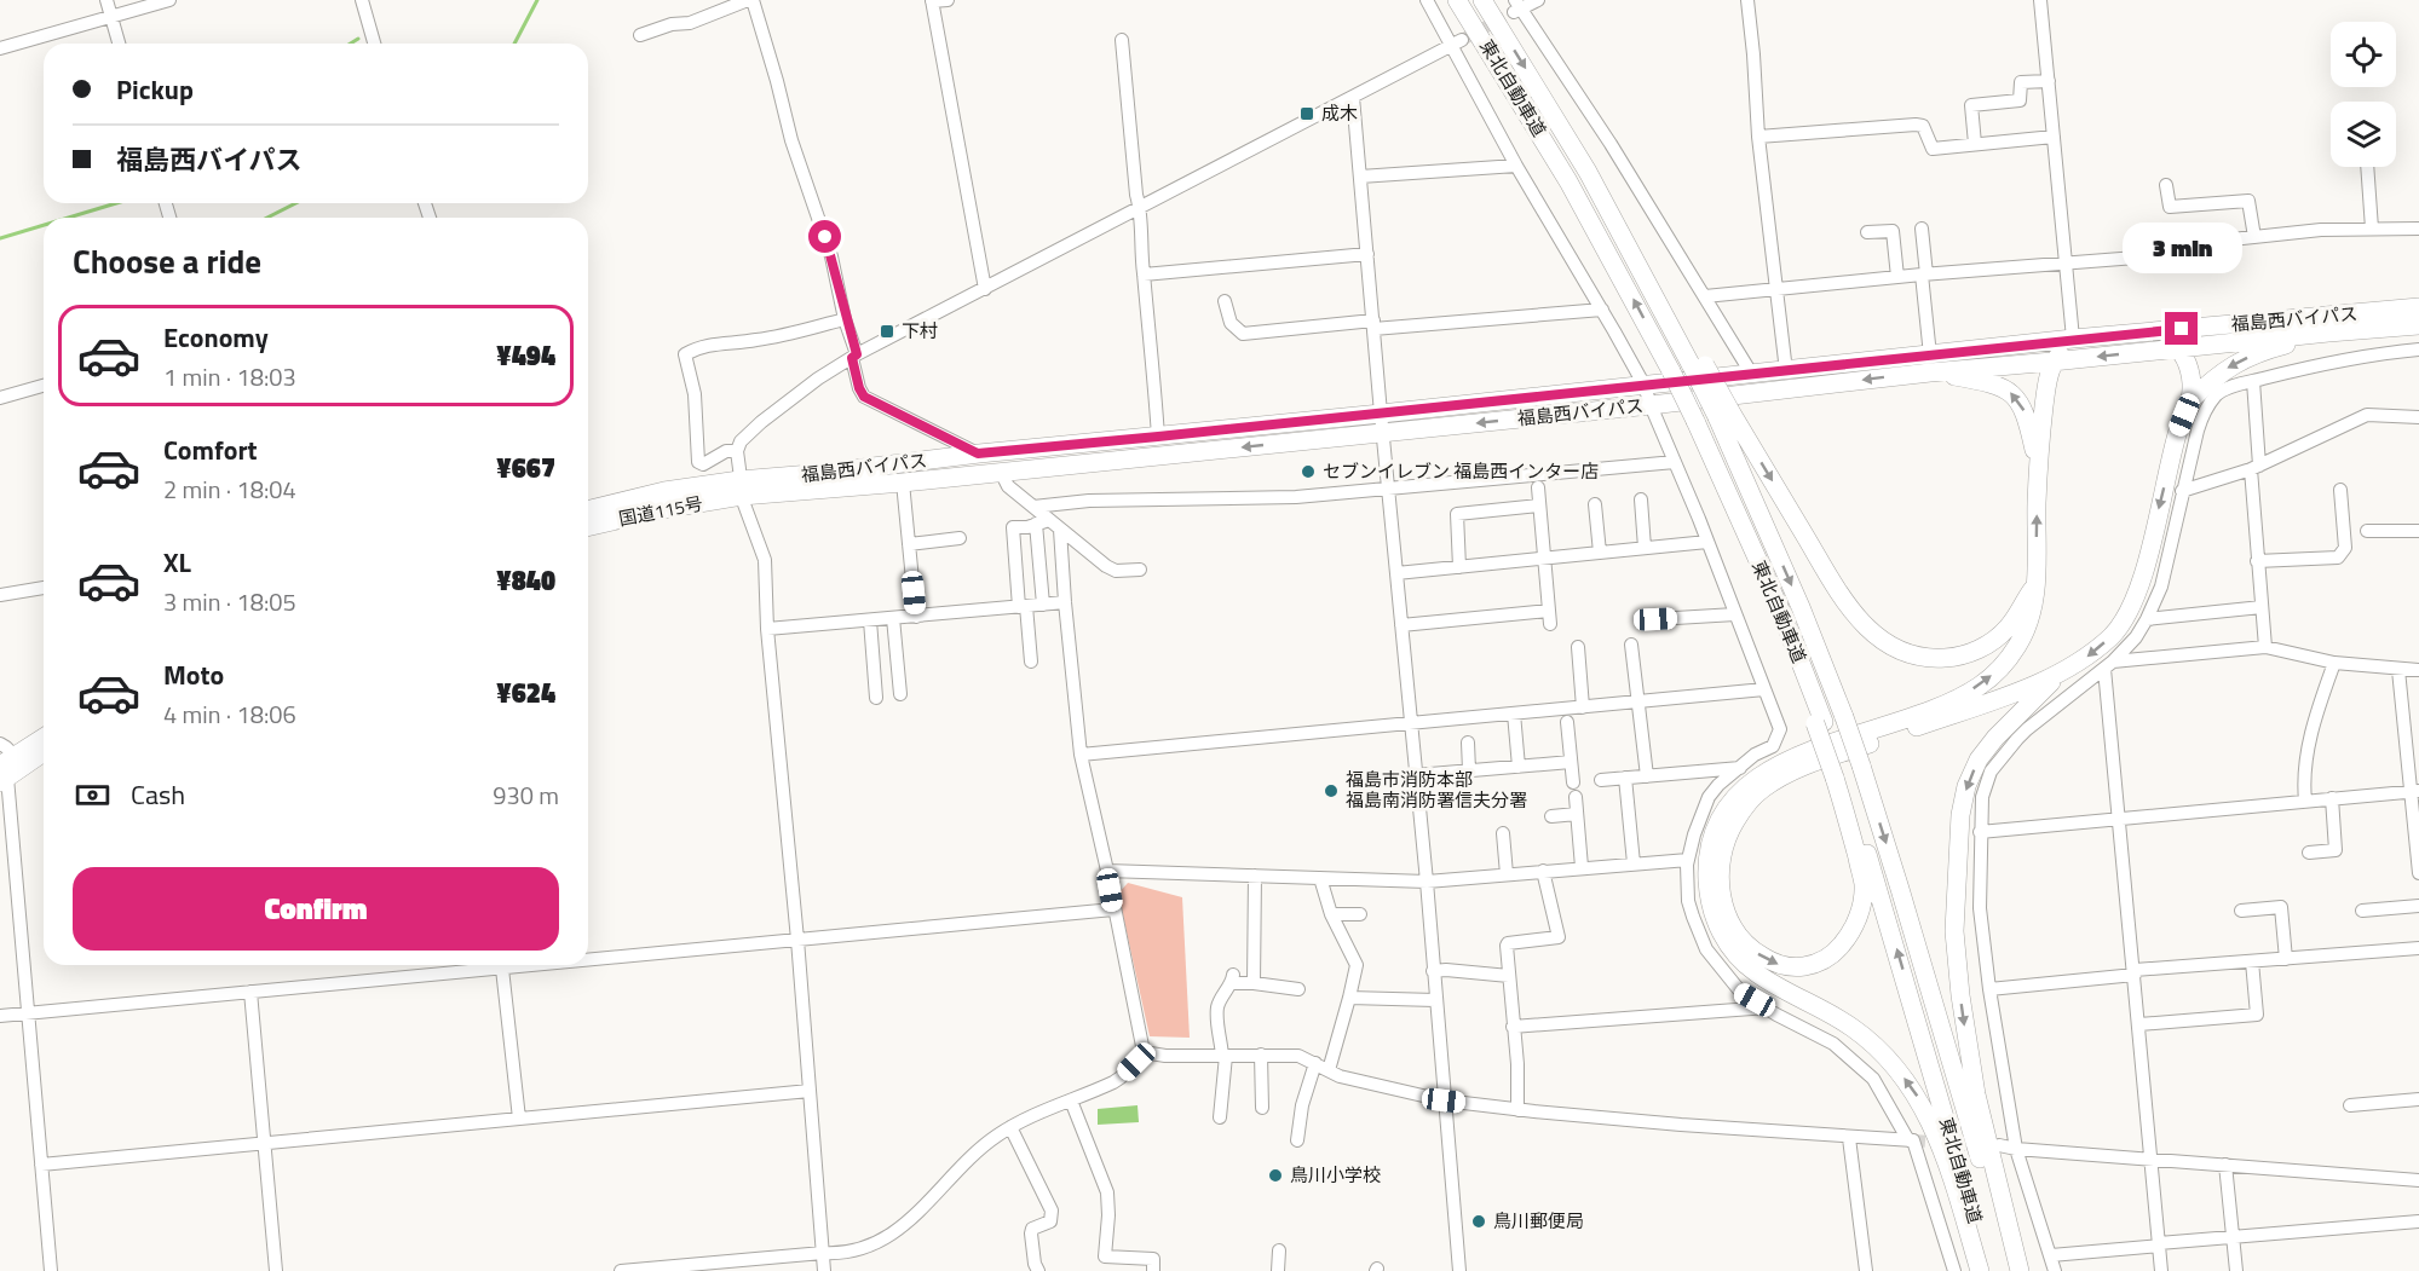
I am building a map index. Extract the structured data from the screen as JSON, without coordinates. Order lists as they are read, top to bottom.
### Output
{
  "streets": {
    "highway": ["東北自動車道", "福島西バイパス", "国道115号"]
  },
  "crossings": [
    ["福島西バイパス", "国道115号"]
  ],
  "places": {
    "transit": ["成木", "下村"],
    "other": [
      "セブンイレブン 福島西インター店",
      "福島市消防本部 福島南消防署信夫分署",
      "鳥川小学校",
      "鳥川郵便局"
    ]
  },
  "page": {
    "banner": ["Pickup", "福島西バイパス"],
    "heading": "Choose a ride",
    "bubble": "3 min",
    "list": [
      {
        "name": "Economy",
        "note": "1 min · 18:03",
        "value": "¥494"
      },
      {
        "name": "Comfort",
        "note": "2 min · 18:04",
        "value": "¥667"
      },
      {
        "name": "XL",
        "note": "3 min · 18:05",
        "value": "¥840"
      },
      {
        "name": "Moto",
        "note": "4 min · 18:06",
        "value": "¥624"
      }
    ],
    "pay": ["Cash", "930 m"],
    "buttons": "Confirm"
  }
}
